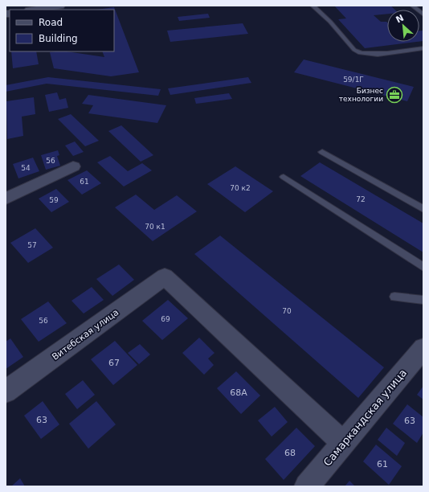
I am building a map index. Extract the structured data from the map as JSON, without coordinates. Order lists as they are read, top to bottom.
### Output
{
  "streets": {
    "street": ["Витебская улица", "Самаркандская улица"]
  },
  "crossings": [
    ["Витебская улица", "Самаркандская улица"]
  ],
  "places": {
    "office": ["Бизнес технологии"]
  },
  "house_numbers": [
    "59/1Г",
    "56",
    "54",
    "61",
    "70 к2",
    "72",
    "59",
    "70 к1",
    "57",
    "70",
    "69",
    "56",
    "67",
    "68А",
    "63",
    "63",
    "68",
    "61"
  ],
  "legend": ["Road", "Building"],
  "north": "top left"
}
